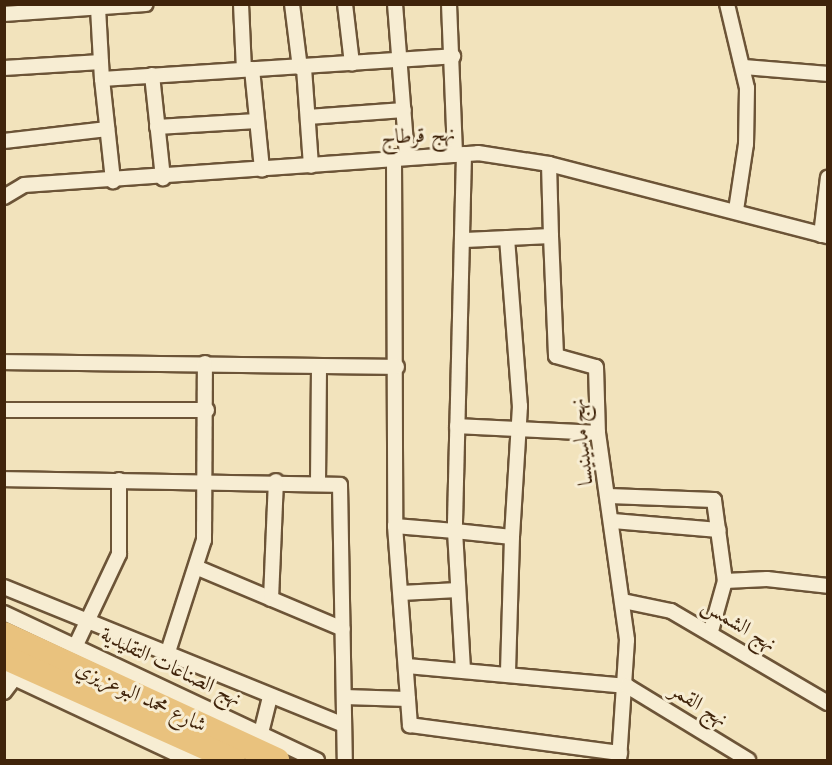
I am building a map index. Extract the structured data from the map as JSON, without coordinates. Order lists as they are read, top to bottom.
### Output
{
  "streets": {
    "highway": ["شارع محمد البوعزيزي"],
    "street": [
      "نهج قرطاج",
      "نهج ماسينيسا",
      "نهج الشمس",
      "نهج الصناعات التقليدية",
      "نهج القمر"
    ]
  },
  "crossings": [
    ["نهج ماسينيسا", "نهج الشمس"],
    ["نهج ماسينيسا", "نهج القمر"]
  ]
}
